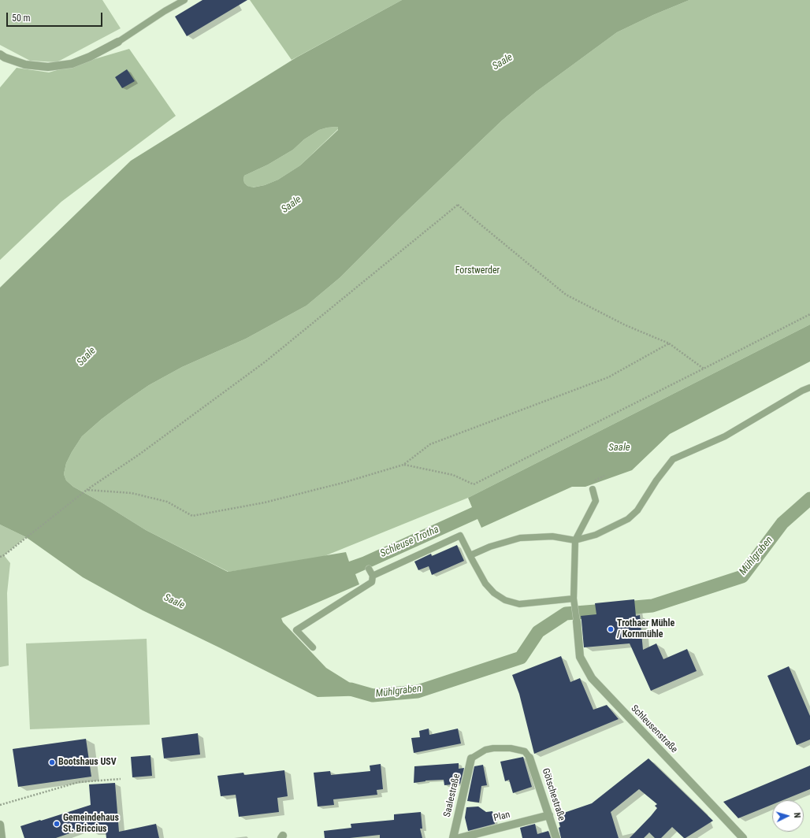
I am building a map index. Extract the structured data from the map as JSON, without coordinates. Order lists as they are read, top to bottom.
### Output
{
  "streets": {
    "street": [
      "Schleusenstraße",
      "Götschestraße",
      "Saalestraße",
      "Plan"
    ]
  },
  "crossings": [
    ["Götschestraße", "Plan"]
  ],
  "water": ["Saale", "Schleuse Trotha", "Mühlgraben"],
  "parks": ["Forstwerder"],
  "places": ["Trothaer Mühle / Kornmühle", "Bootshaus USV", "Gemeindehaus St. Briccius"],
  "scale_bar": "50 m",
  "north": "right"
}
